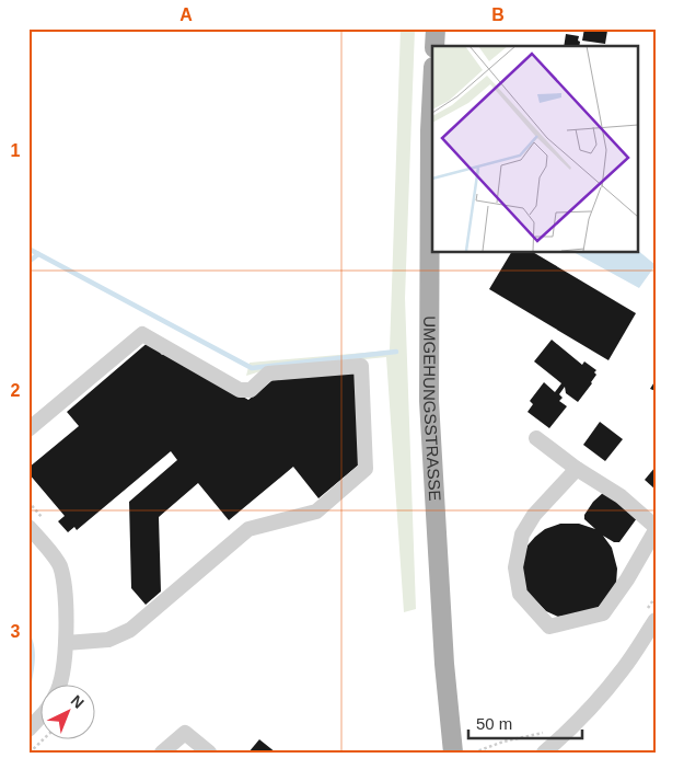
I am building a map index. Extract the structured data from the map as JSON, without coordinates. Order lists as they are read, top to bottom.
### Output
{
  "streets": {
    "main road": ["UMGEHUNGSSTRASSE"]
  },
  "scale_bar": "50 m",
  "north": "top right",
  "grid": {
    "columns": ["A", "B"],
    "rows": ["1", "2", "3"]
  }
}
